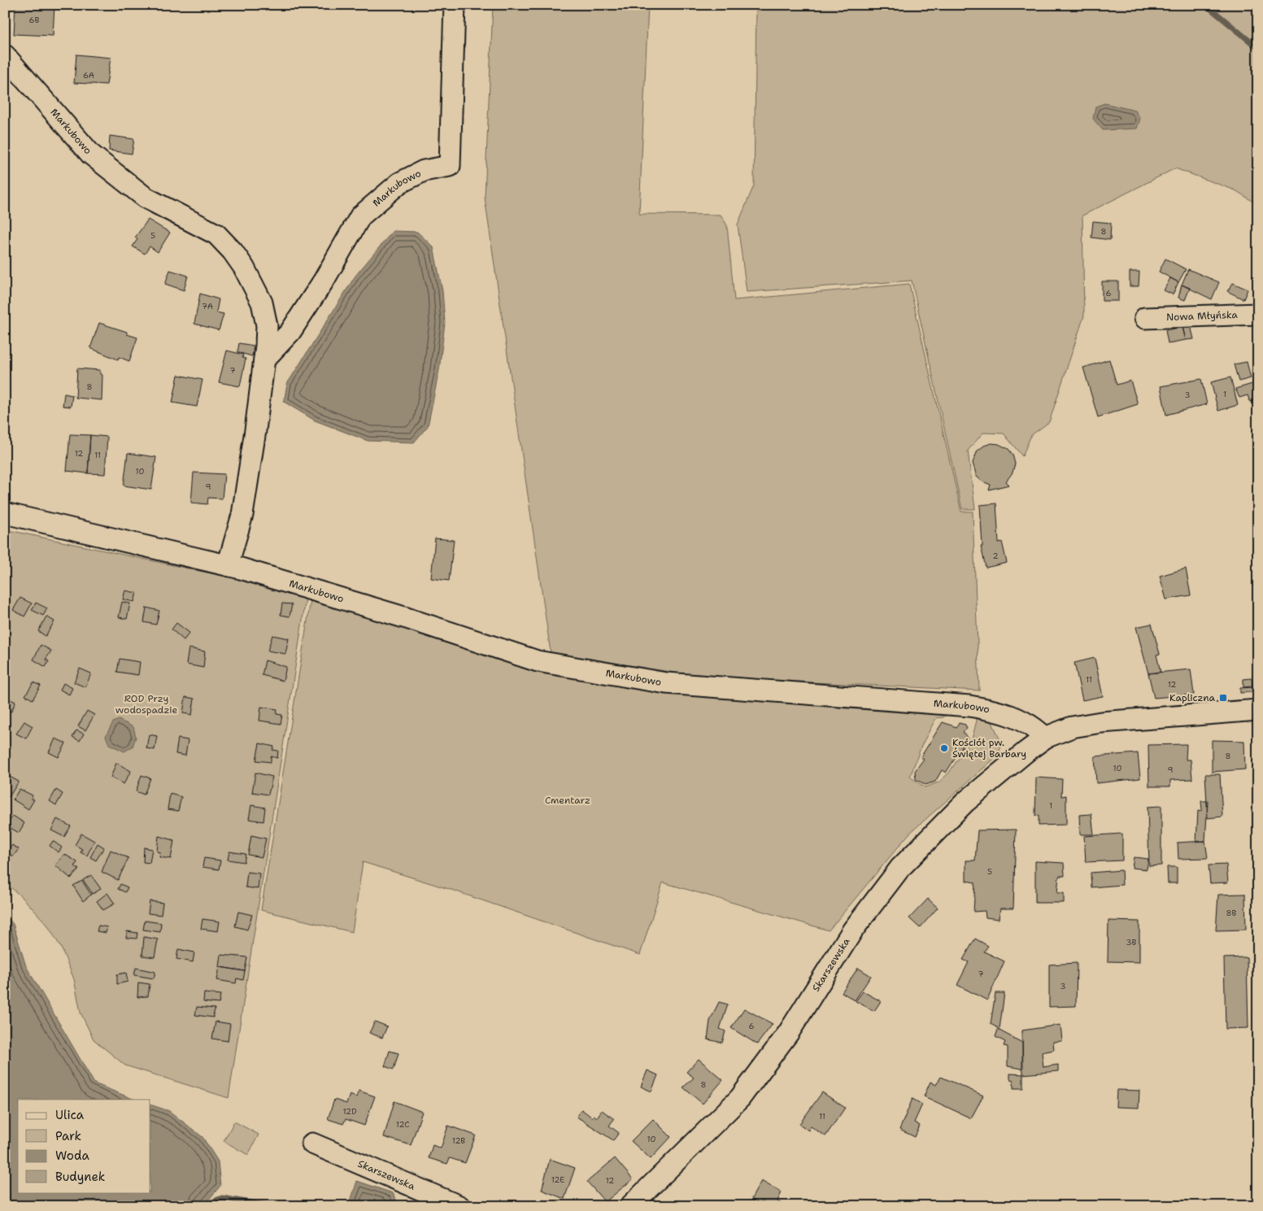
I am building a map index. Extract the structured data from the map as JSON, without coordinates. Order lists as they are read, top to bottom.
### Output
{
  "streets": {
    "street": ["Markubowo", "Nowa Młyńska", "Skarszewska"]
  },
  "crossings": [
    ["Markubowo", "Skarszewska"]
  ],
  "parks": ["ROD Przy wodospadzie", "Cmentarz"],
  "places": {
    "transit": ["Kapliczna"],
    "other": ["Kościół pw. Świętej Barbary"]
  },
  "house_numbers": [
    "6B",
    "6A",
    "8",
    "5",
    "6",
    "7A",
    "7",
    "8",
    "1",
    "3",
    "12",
    "11",
    "10",
    "9",
    "2",
    "11",
    "12",
    "8",
    "10",
    "9",
    "1",
    "5",
    "8B",
    "3B",
    "7",
    "3",
    "6",
    "8",
    "12D",
    "11",
    "12C",
    "10",
    "12B",
    "12E",
    "12"
  ],
  "legend": [
    "Ulica",
    "Park",
    "Woda",
    "Budynek"
  ]
}
